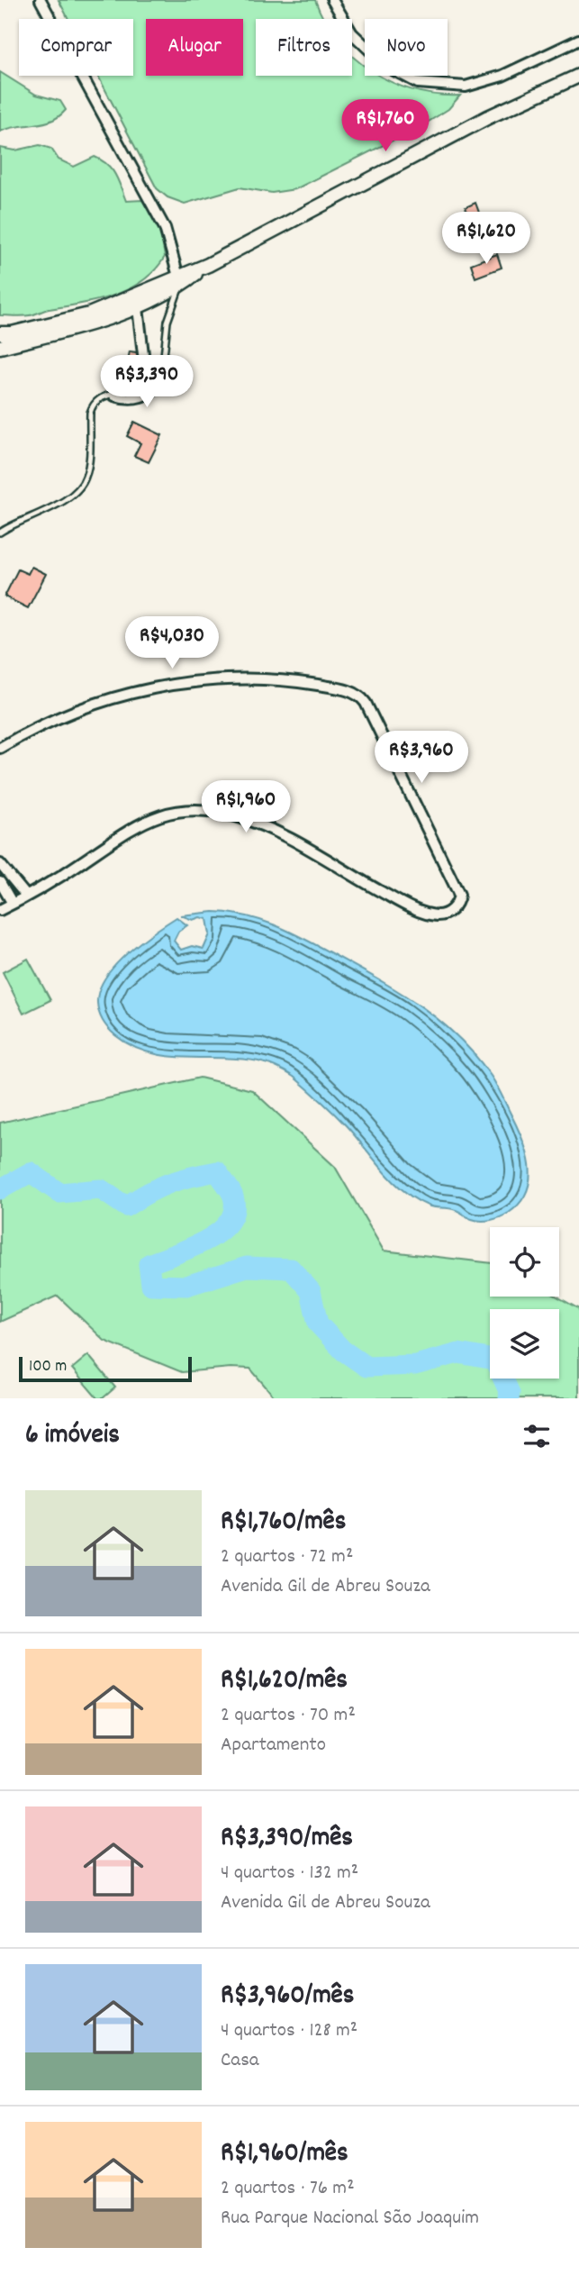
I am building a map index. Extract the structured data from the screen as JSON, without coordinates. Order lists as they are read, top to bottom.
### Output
{
  "scale_bar": "100 m",
  "page": {
    "chip": [
      "Comprar",
      "Alugar",
      "Filtros",
      "Novo"
    ],
    "price": [
      "R$1,760",
      "R$1,620",
      "R$3,390",
      "R$4,030",
      "R$3,960",
      "R$1,960"
    ],
    "scale": "100 m",
    "heading": "6 imóveis",
    "list": [
      {
        "name": "R$1,760/mês",
        "note": "2 quartos · 72 m² · Avenida Gil de Abreu Souza"
      },
      {
        "name": "R$1,620/mês",
        "note": "2 quartos · 70 m² · Apartamento"
      },
      {
        "name": "R$3,390/mês",
        "note": "4 quartos · 132 m² · Avenida Gil de Abreu Souza"
      },
      {
        "name": "R$3,960/mês",
        "note": "4 quartos · 128 m² · Casa"
      },
      {
        "name": "R$1,960/mês",
        "note": "2 quartos · 76 m² · Rua Parque Nacional São Joaquim"
      }
    ]
  }
}
